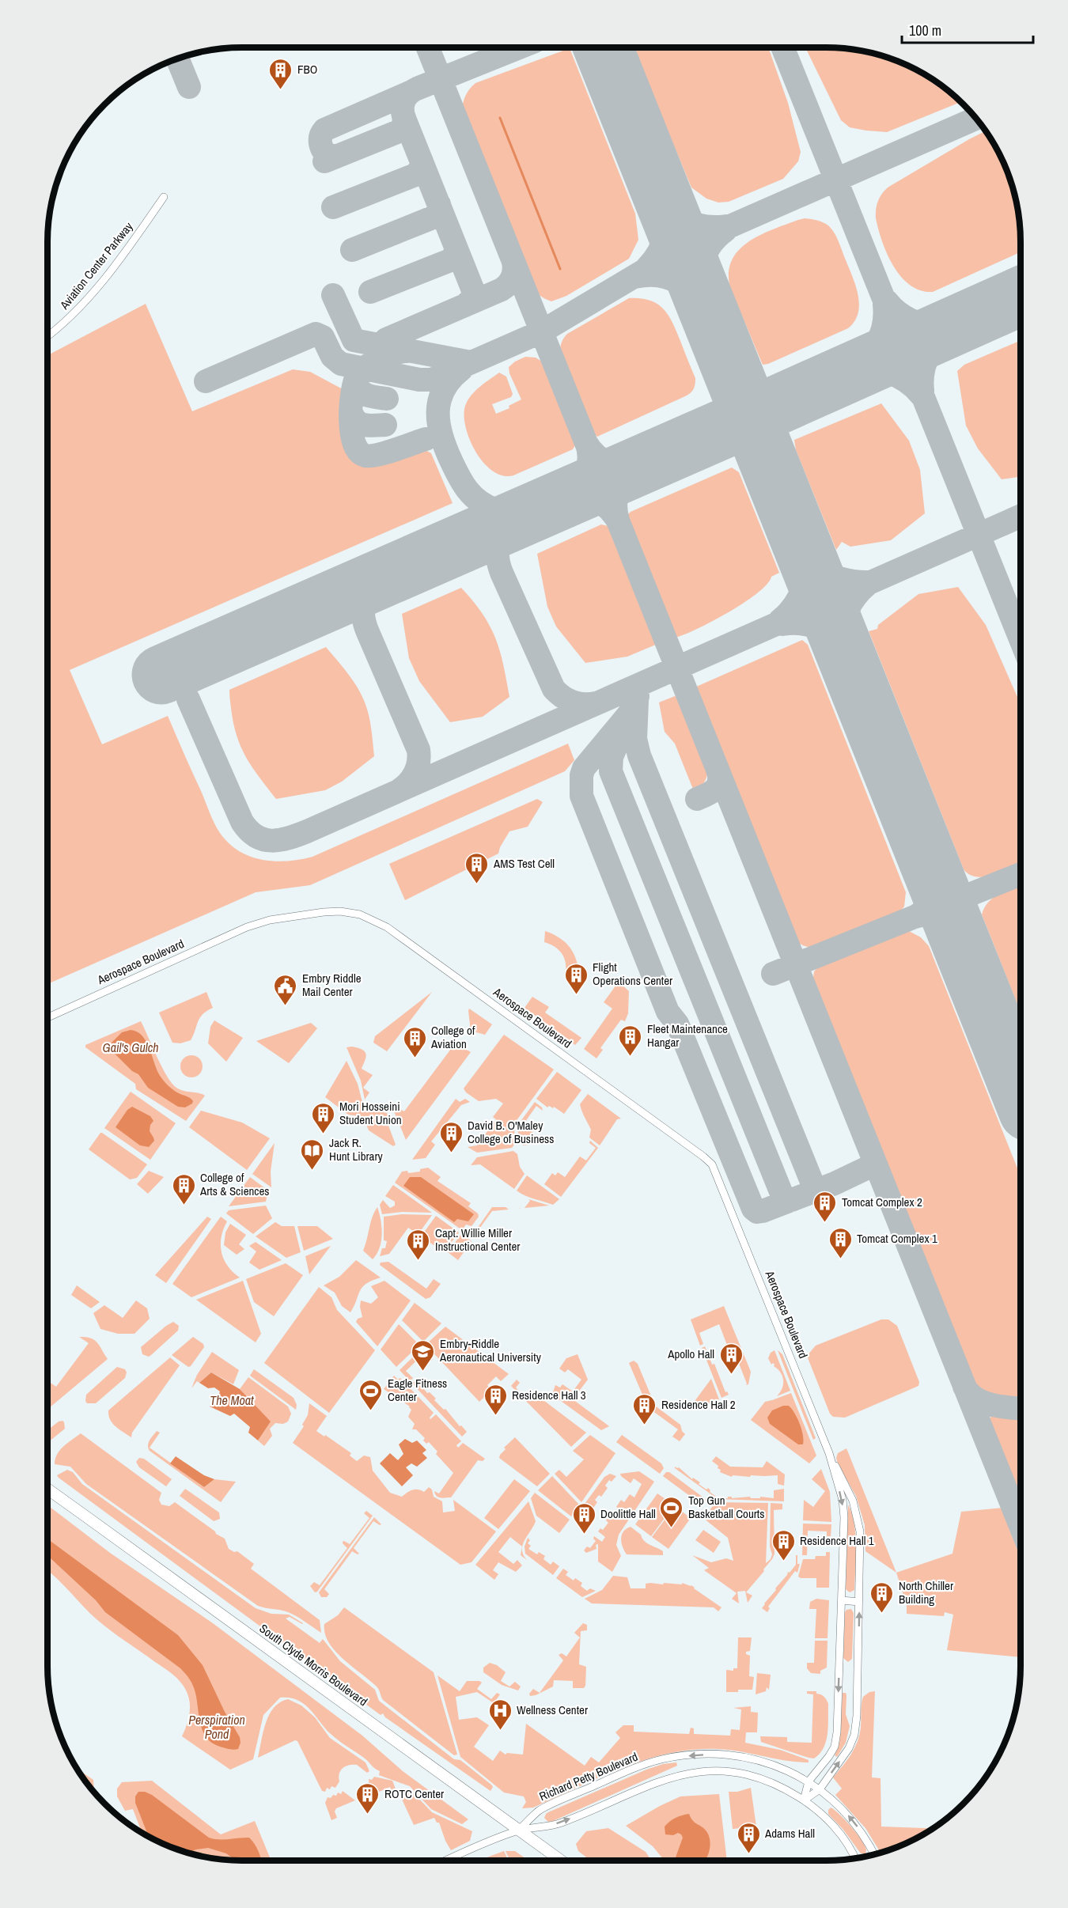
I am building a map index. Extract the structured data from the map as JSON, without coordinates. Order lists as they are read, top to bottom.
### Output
{
  "streets": {
    "main road": ["South Clyde Morris Boulevard"],
    "street": ["Aviation Center Parkway", "Aerospace Boulevard", "Richard Petty Boulevard"]
  },
  "crossings": [
    ["Aerospace Boulevard", "Richard Petty Boulevard"],
    ["South Clyde Morris Boulevard", "Richard Petty Boulevard"]
  ],
  "water": ["Gail's Gulch", "The Moat", "Perspiration Pond"],
  "places": {
    "building": [
      "FBO",
      "AMS Test Cell",
      "Flight Operations Center",
      "Fleet Maintenance Hangar",
      "College of Aviation",
      "Mori Hosseini Student Union",
      "David B. O'Maley College of Business",
      "College of Arts & Sciences",
      "Tomcat Complex 2",
      "Tomcat Complex 1",
      "Capt. Willie Miller Instructional Center",
      "Apollo Hall",
      "Residence Hall 3",
      "Residence Hall 2",
      "Doolittle Hall",
      "Residence Hall 1",
      "North Chiller Building",
      "ROTC Center",
      "Adams Hall"
    ],
    "public building": ["Embry Riddle Mail Center"],
    "library": ["Jack R. Hunt Library"],
    "school or university": ["Embry-Riddle Aeronautical University"],
    "sports": ["Eagle Fitness Center", "Top Gun Basketball Courts"],
    "hospital": ["Wellness Center"]
  },
  "scale_bar": "100 m"
}
